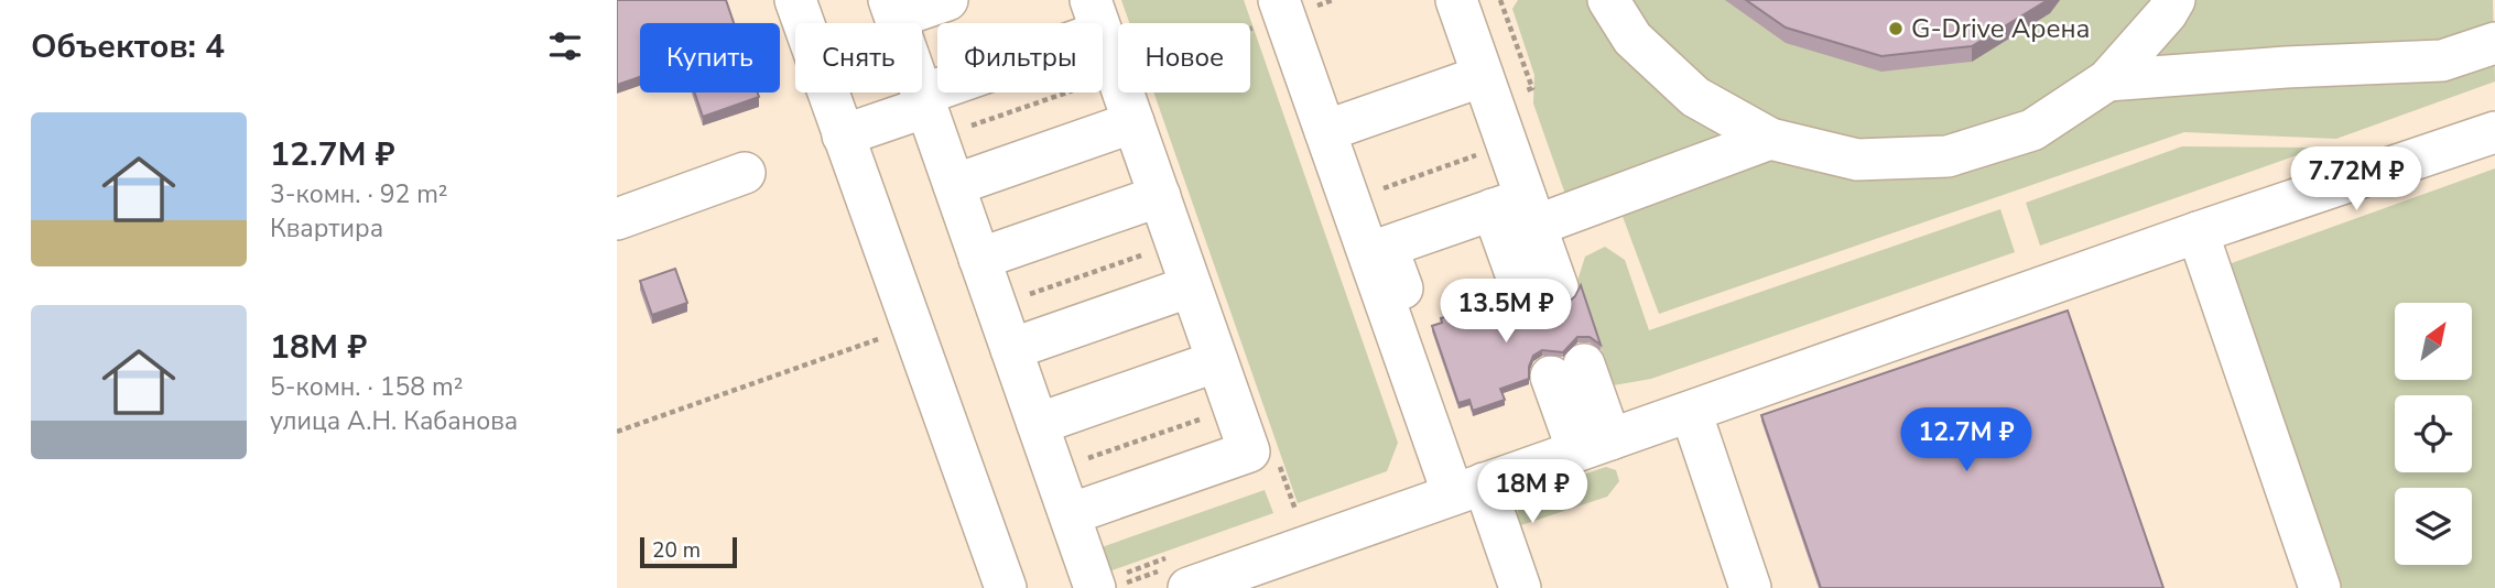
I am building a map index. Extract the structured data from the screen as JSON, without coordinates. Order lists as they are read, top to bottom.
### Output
{
  "places": ["G-Drive Арена"],
  "scale_bar": "20 m",
  "north": "top right",
  "page": {
    "heading": "Объектов: 4",
    "chip": [
      "Купить",
      "Снять",
      "Фильтры",
      "Новое"
    ],
    "list": [
      {
        "name": "12.7M ₽",
        "note": "3-комн. · 92 m² · Квартира"
      },
      {
        "name": "18M ₽",
        "note": "5-комн. · 158 m² · улица А.Н. Кабанова"
      }
    ],
    "price": [
      "7.72M ₽",
      "13.5M ₽",
      "12.7M ₽",
      "18M ₽"
    ],
    "scale": "20 m"
  }
}
